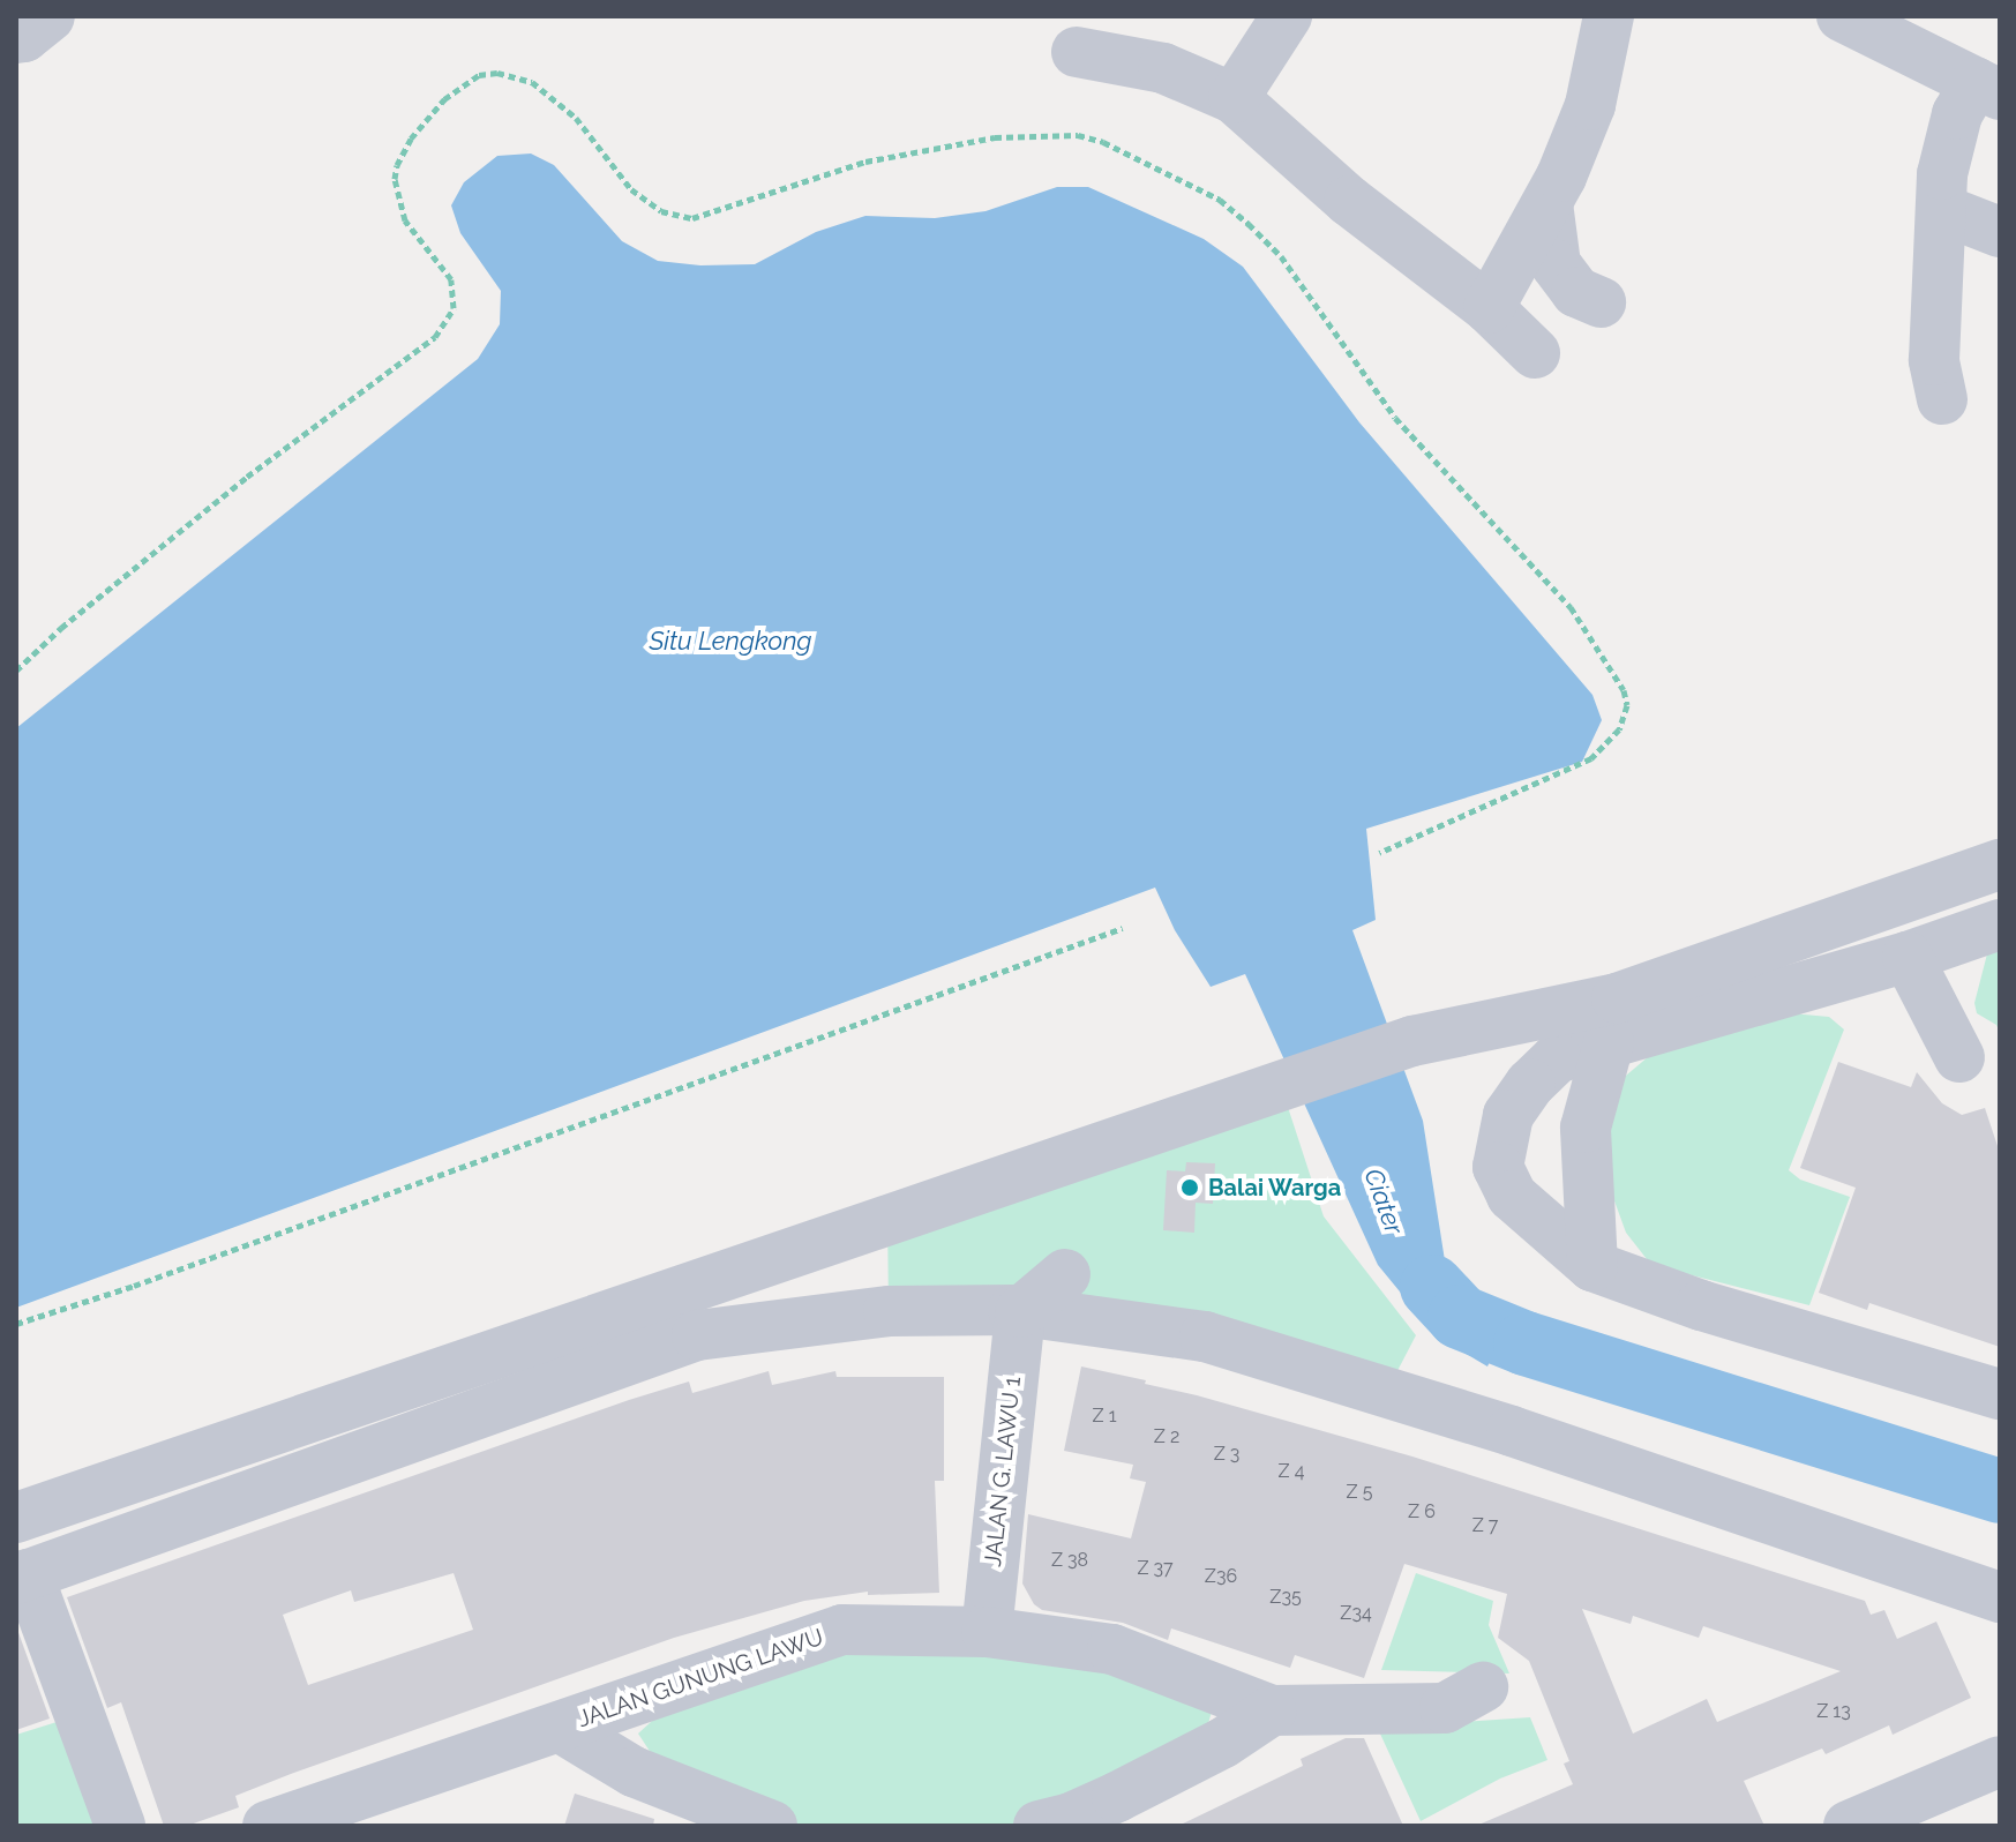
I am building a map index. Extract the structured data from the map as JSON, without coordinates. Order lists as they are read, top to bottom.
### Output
{
  "streets": {
    "street": ["JALAN G. LAWU 1", "JALAN GUNUNG LAWU"]
  },
  "crossings": [
    ["JALAN G. LAWU 1", "JALAN GUNUNG LAWU"]
  ],
  "water": ["Situ Lengkong", "Ciater"],
  "places": ["Balai Warga"],
  "house_numbers": [
    "Z 1",
    "Z 2",
    "Z 3",
    "Z 4",
    "Z 5",
    "Z 6",
    "Z 7",
    "Z 38",
    "Z 37",
    "Z36",
    "Z35",
    "Z34",
    "Z 13"
  ]
}
